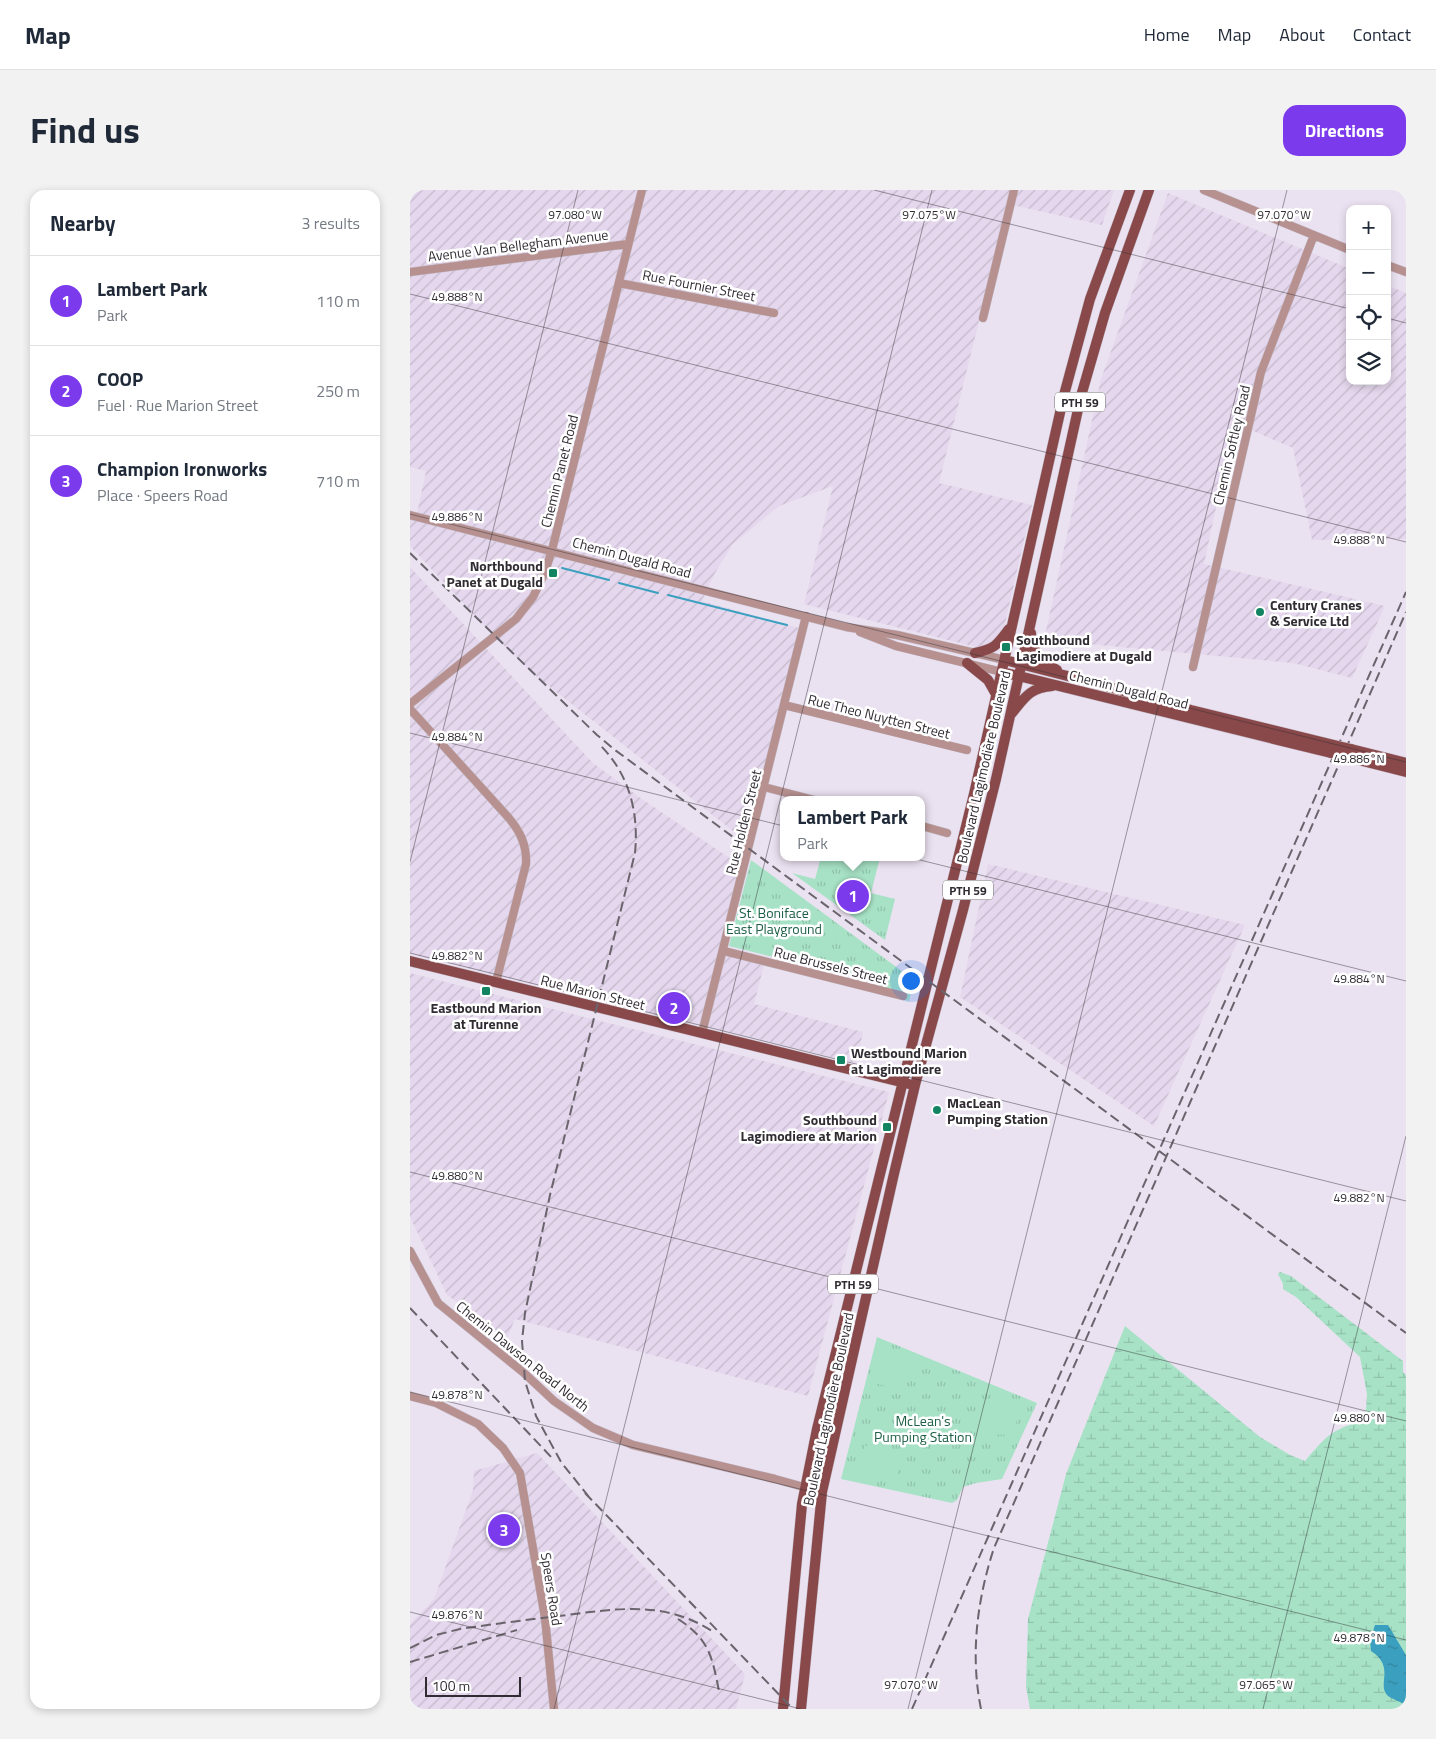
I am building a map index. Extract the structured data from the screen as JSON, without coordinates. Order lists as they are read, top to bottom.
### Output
{
  "streets": {
    "main road": [
      "PTH 59",
      "Chemin Dugald Road",
      "Boulevard Lagimodière Boulevard",
      "Rue Marion Street"
    ],
    "street": [
      "Avenue Van Bellegham Avenue",
      "Rue Fournier Street",
      "Chemin Softley Road",
      "Chemin Panet Road",
      "Rue Theo Nuytten Street",
      "Rue Holden Street",
      "Rue Brussels Street",
      "Chemin Dawson Road North",
      "Speers Road"
    ]
  },
  "crossings": [
    ["Avenue Van Bellegham Avenue", "Chemin Panet Road"],
    ["Rue Fournier Street", "Chemin Panet Road"],
    ["Chemin Panet Road", "Chemin Dugald Road"],
    ["Chemin Dugald Road", "Boulevard Lagimodière Boulevard"],
    ["Chemin Dugald Road", "Rue Holden Street"],
    ["Rue Theo Nuytten Street", "Rue Holden Street"],
    ["Boulevard Lagimodière Boulevard", "Rue Marion Street"],
    ["Boulevard Lagimodière Boulevard", "Chemin Dawson Road North"],
    ["Rue Holden Street", "Rue Brussels Street"],
    ["Rue Holden Street", "Rue Marion Street"]
  ],
  "parks": ["St. Boniface East Playground", "McLean's Pumping Station"],
  "places": {
    "transit": [
      "Northbound Panet at Dugald",
      "Southbound Lagimodiere at Dugald",
      "Eastbound Marion at Turenne",
      "Westbound Marion at Lagimodiere",
      "Southbound Lagimodiere at Marion"
    ],
    "other": ["Century Cranes & Service Ltd", "MacLean Pumping Station"]
  },
  "scale_bar": "100 m",
  "page": {
    "header": "Map",
    "nav": [
      "Home",
      "Map",
      "About",
      "Contact"
    ],
    "title": "Find us",
    "buttons": "Directions",
    "heading": ["Nearby", "3 results"],
    "map_buttons": ["+", "−"],
    "list": [
      {
        "mark": "1",
        "name": "Lambert Park",
        "note": "Park",
        "value": "110 m"
      },
      {
        "mark": "2",
        "name": "COOP",
        "note": "Fuel · Rue Marion Street",
        "value": "250 m"
      },
      {
        "mark": "3",
        "name": "Champion Ironworks",
        "note": "Place · Speers Road",
        "value": "710 m"
      }
    ],
    "popup": ["Lambert Park", "Park"],
    "pins": ["1", "2", "3"],
    "scale": "100 m"
  },
  "coordinates": [
    "97.080°W",
    "97.075°W",
    "97.070°W",
    "49.888°N",
    "49.886°N",
    "49.884°N",
    "49.882°N",
    "49.880°N",
    "49.878°N",
    "49.876°N",
    "97.065°W"
  ]
}
